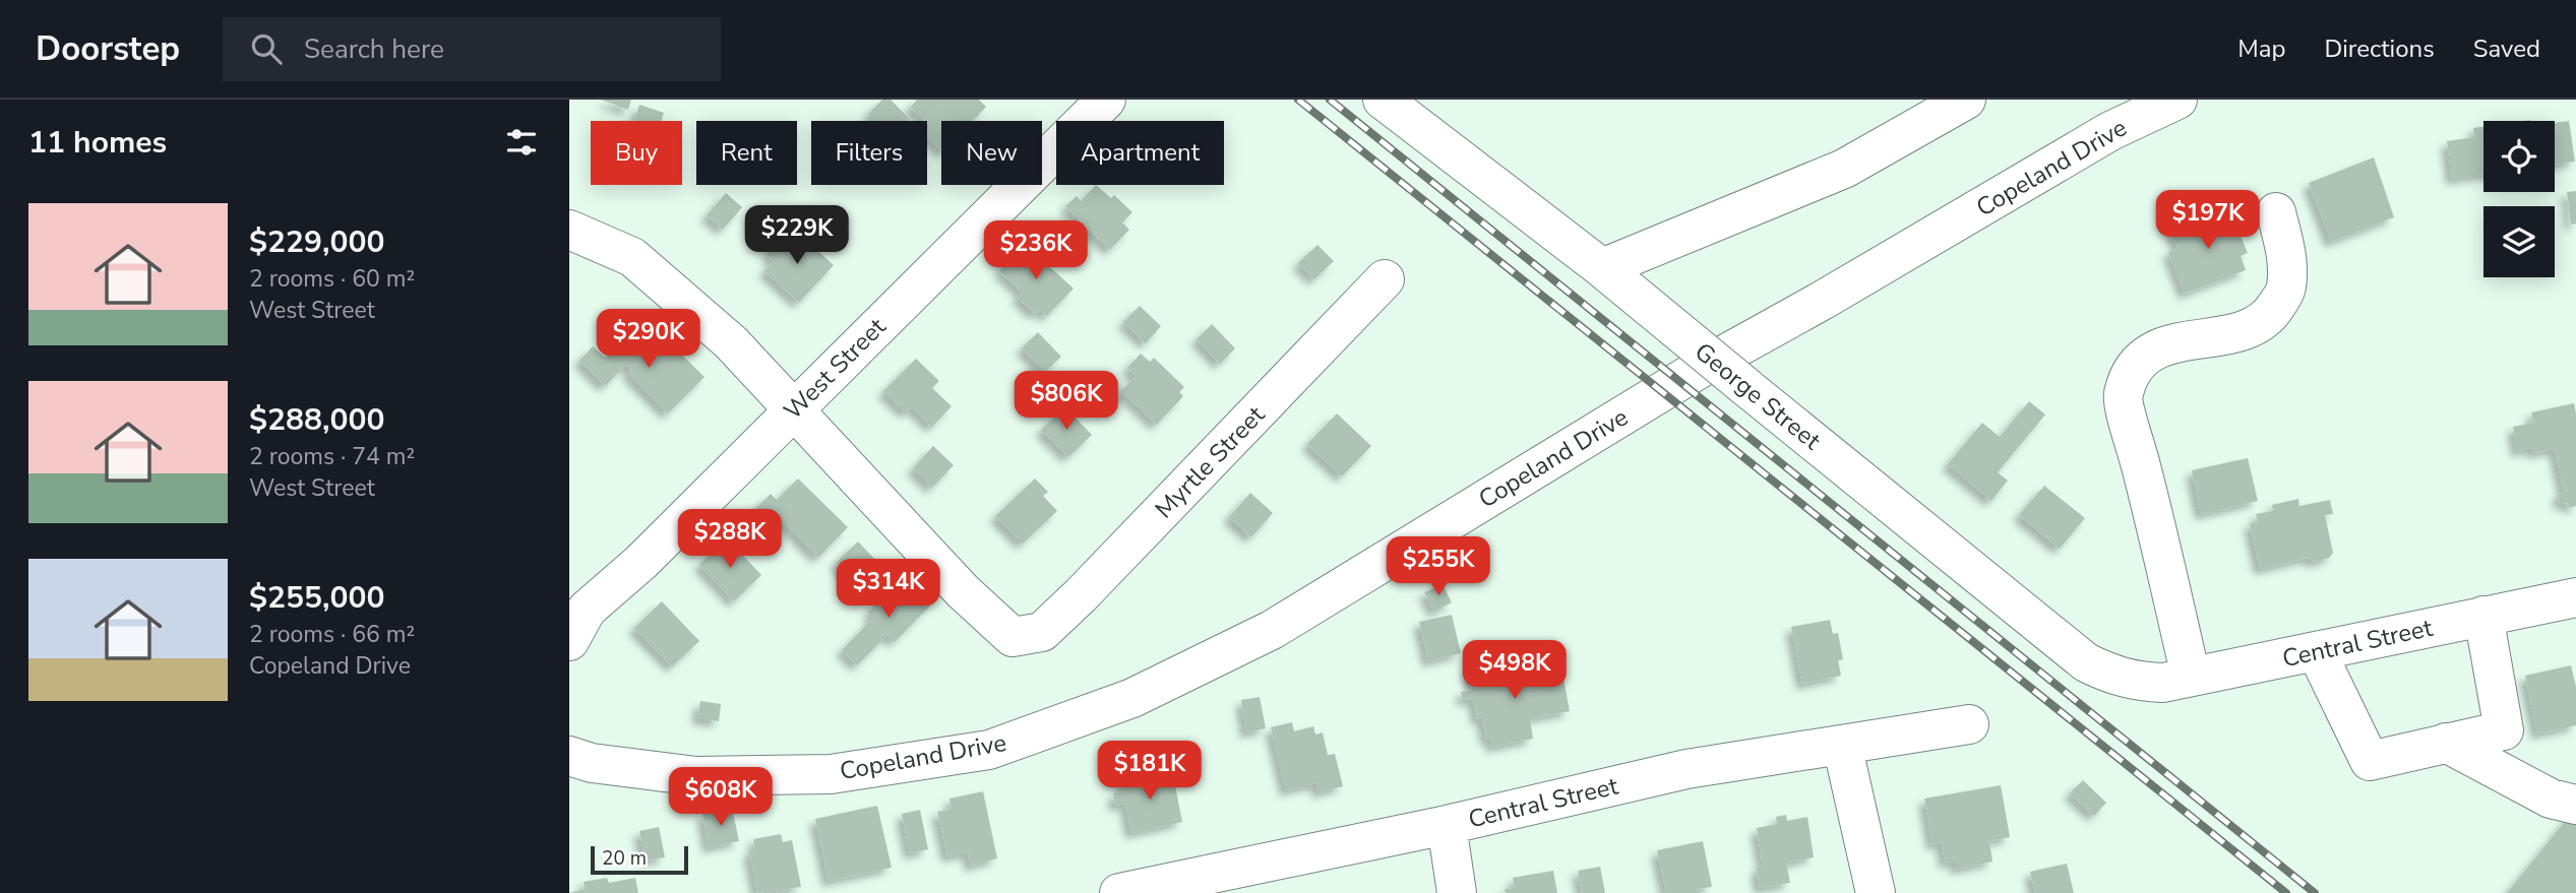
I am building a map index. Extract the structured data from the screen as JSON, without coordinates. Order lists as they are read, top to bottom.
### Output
{
  "streets": {
    "street": [
      "Copeland Drive",
      "West Street",
      "George Street",
      "Myrtle Street",
      "Central Street"
    ]
  },
  "crossings": [
    ["West Street", "Myrtle Street"],
    ["George Street", "Central Street"]
  ],
  "scale_bar": "20 m",
  "page": {
    "header": "Doorstep",
    "search": "Search here",
    "nav": ["Map", "Directions", "Saved"],
    "heading": "11 homes",
    "chip": [
      "Buy",
      "Rent",
      "Filters",
      "New",
      "Apartment"
    ],
    "list": [
      {
        "name": "$229,000",
        "note": "2 rooms · 60 m² · West Street"
      },
      {
        "name": "$288,000",
        "note": "2 rooms · 74 m² · West Street"
      },
      {
        "name": "$255,000",
        "note": "2 rooms · 66 m² · Copeland Drive"
      }
    ],
    "price": [
      "$197K",
      "$229K",
      "$236K",
      "$290K",
      "$806K",
      "$288K",
      "$255K",
      "$314K",
      "$498K",
      "$181K",
      "$608K"
    ],
    "scale": "20 m"
  }
}
